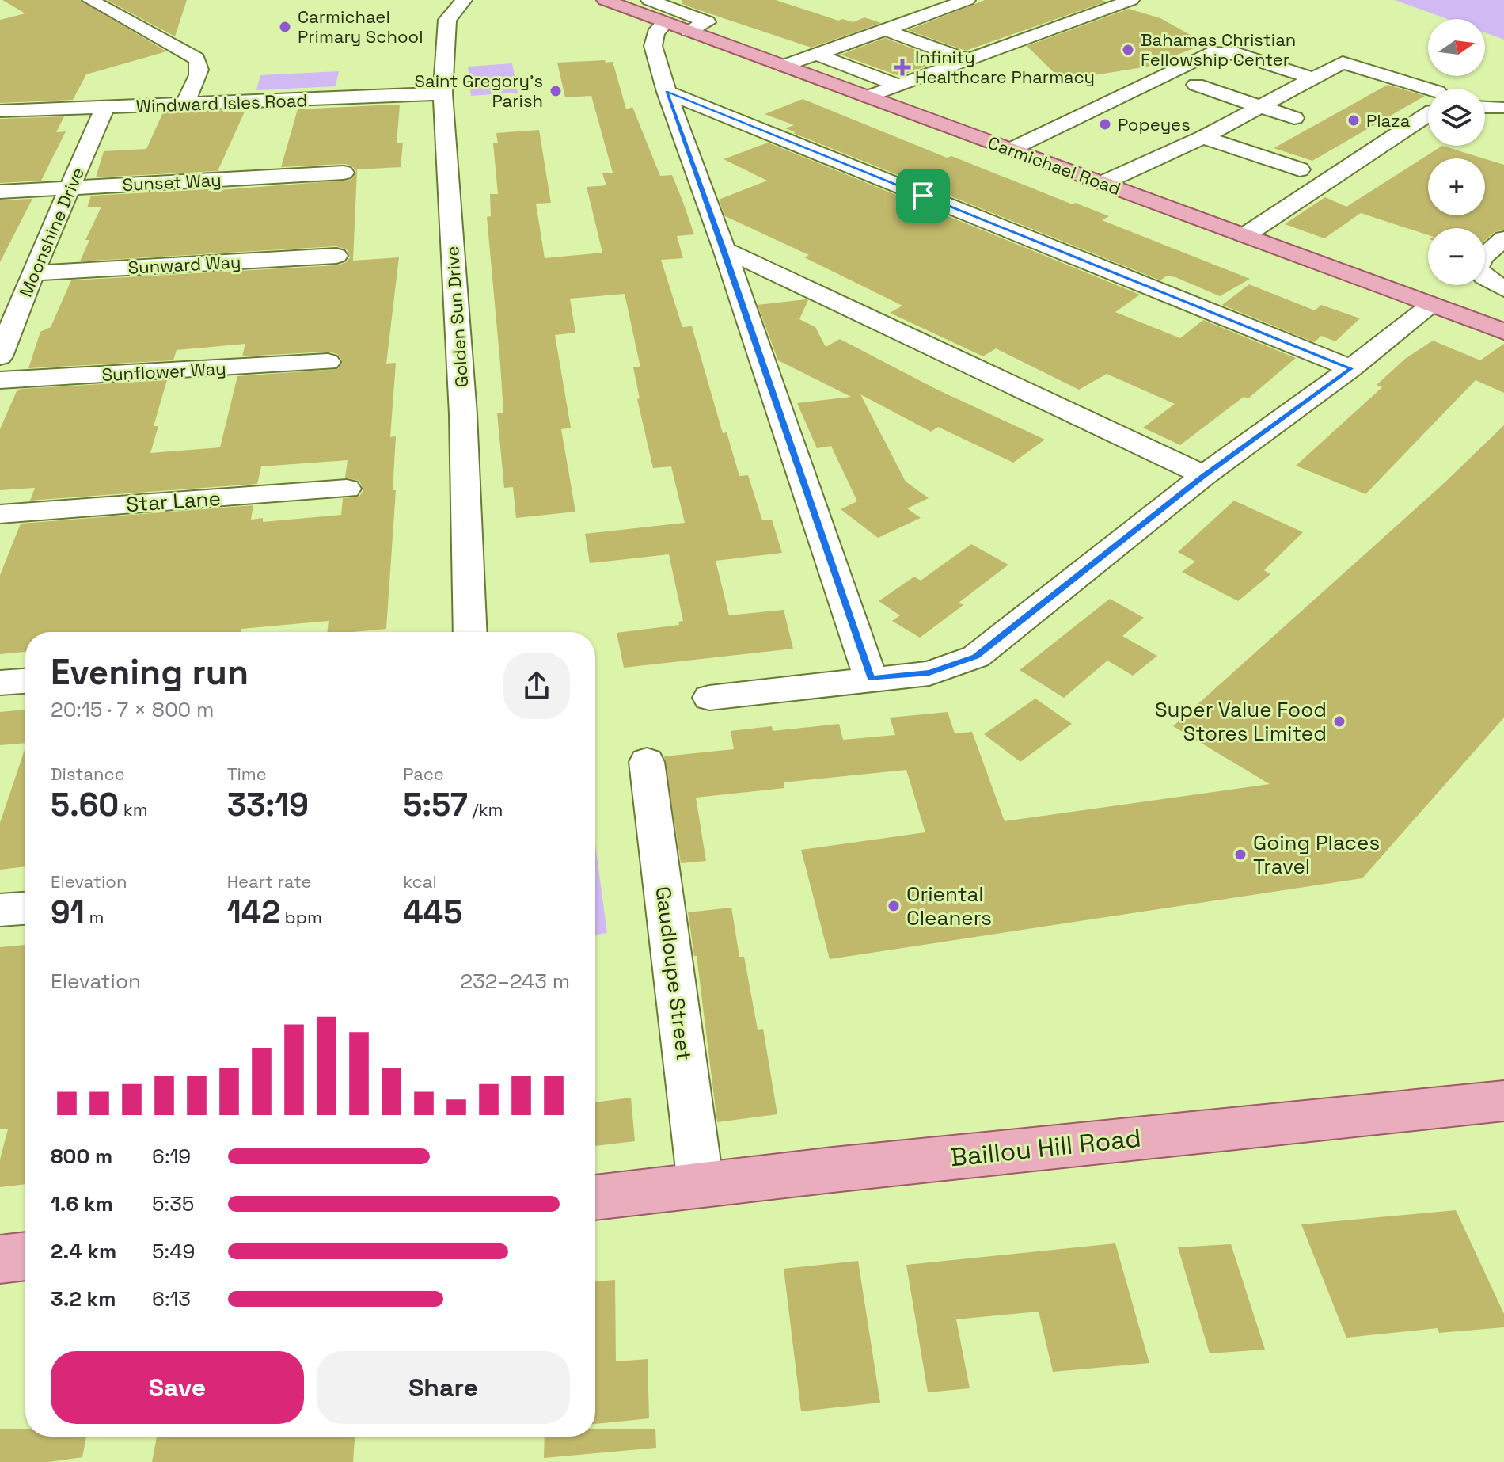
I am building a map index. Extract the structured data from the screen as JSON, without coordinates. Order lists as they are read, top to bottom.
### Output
{
  "streets": {
    "main road": ["Carmichael Road", "Baillou Hill Road"],
    "street": [
      "Windward Isles Road",
      "Sunset Way",
      "Moonshine Drive",
      "Sunward Way",
      "Golden Sun Drive",
      "Sunflower Way",
      "Star Lane",
      "Gaudloupe Street"
    ]
  },
  "crossings": [
    ["Windward Isles Road", "Moonshine Drive"],
    ["Windward Isles Road", "Golden Sun Drive"],
    ["Sunset Way", "Moonshine Drive"],
    ["Moonshine Drive", "Sunward Way"],
    ["Gaudloupe Street", "Baillou Hill Road"]
  ],
  "places": {
    "other": [
      "Carmichael Primary School",
      "Bahamas Christian Fellowship Center",
      "Saint Gregory's Parish",
      "Plaza",
      "Popeyes",
      "Super Value Food Stores Limited",
      "Going Places Travel",
      "Oriental Cleaners"
    ],
    "health": ["Infinity Healthcare Pharmacy"]
  },
  "north": "right",
  "page": {
    "map_buttons": ["+", "−"],
    "heading": ["Evening run", "20:15 · 7 × 800 m"],
    "stats": [
      ["Distance", "5.60 km"],
      ["Time", "33:19"],
      ["Pace", "5:57 /km"],
      ["Elevation", "91 m"],
      ["Heart rate", "142 bpm"],
      ["kcal", "445"]
    ],
    "chart": ["Elevation", "232–243 m"],
    "list": [
      {
        "name": "800 m",
        "note": "6:19"
      },
      {
        "name": "1.6 km",
        "note": "5:35"
      },
      {
        "name": "2.4 km",
        "note": "5:49"
      },
      {
        "name": "3.2 km",
        "note": "6:13"
      }
    ],
    "buttons": ["Save", "Share"]
  }
}
